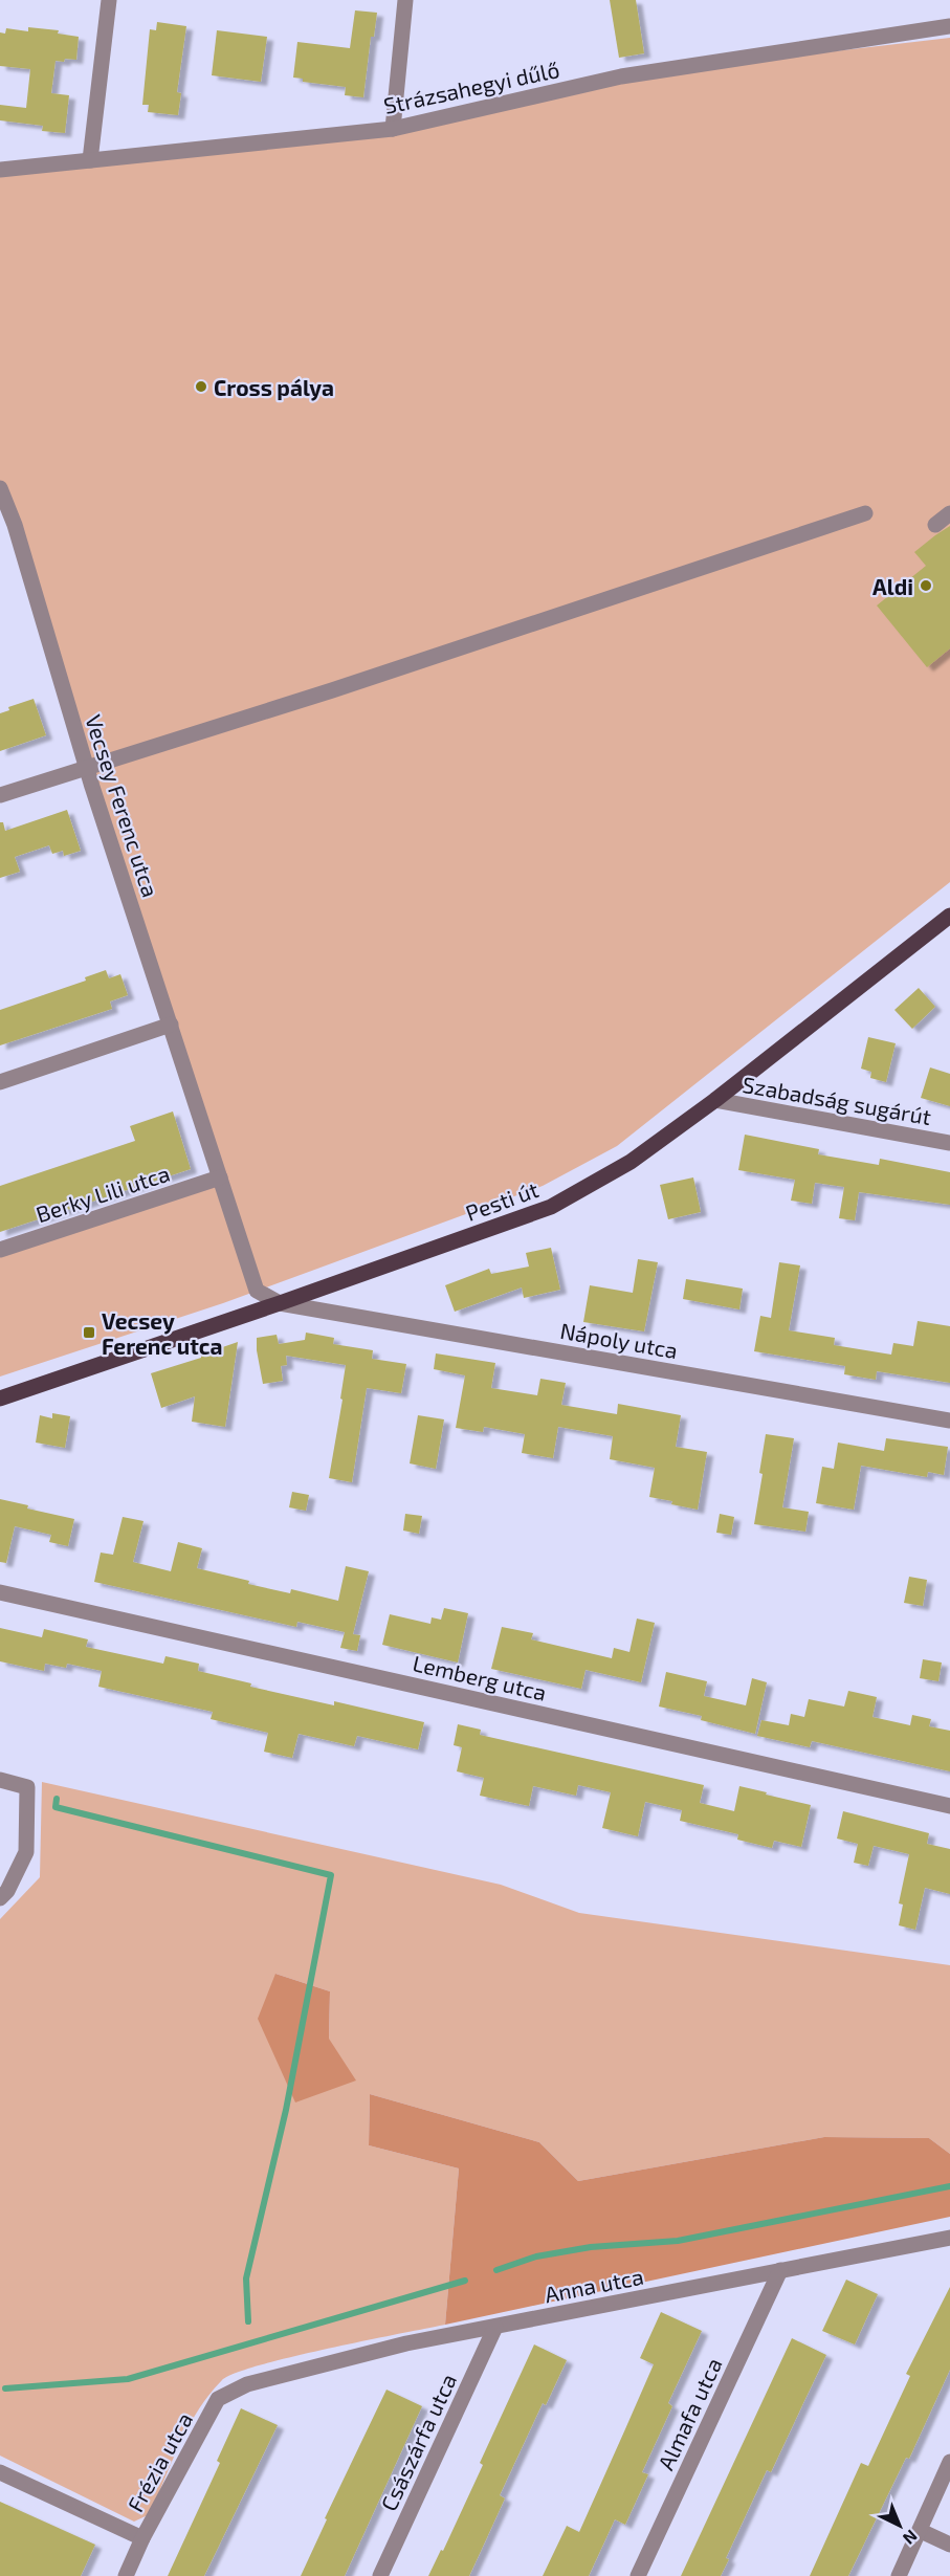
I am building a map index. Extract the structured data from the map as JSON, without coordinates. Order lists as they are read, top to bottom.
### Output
{
  "streets": {
    "main road": ["Pesti út"],
    "street": [
      "Strázsahegyi dűlő",
      "Vecsey Ferenc utca",
      "Szabadság sugárút",
      "Berky Lili utca",
      "Nápoly utca",
      "Lemberg utca",
      "Anna utca",
      "Almafa utca",
      "Császárfa utca",
      "Frézia utca"
    ]
  },
  "crossings": [
    ["Vecsey Ferenc utca", "Berky Lili utca"],
    ["Vecsey Ferenc utca", "Pesti út"],
    ["Vecsey Ferenc utca", "Nápoly utca"],
    ["Szabadság sugárút", "Pesti út"],
    ["Pesti út", "Nápoly utca"],
    ["Anna utca", "Almafa utca"],
    ["Anna utca", "Császárfa utca"],
    ["Anna utca", "Frézia utca"]
  ],
  "places": {
    "other": ["Cross pálya", "Aldi"],
    "transit": ["Vecsey Ferenc utca"]
  },
  "north": "bottom right"
}
